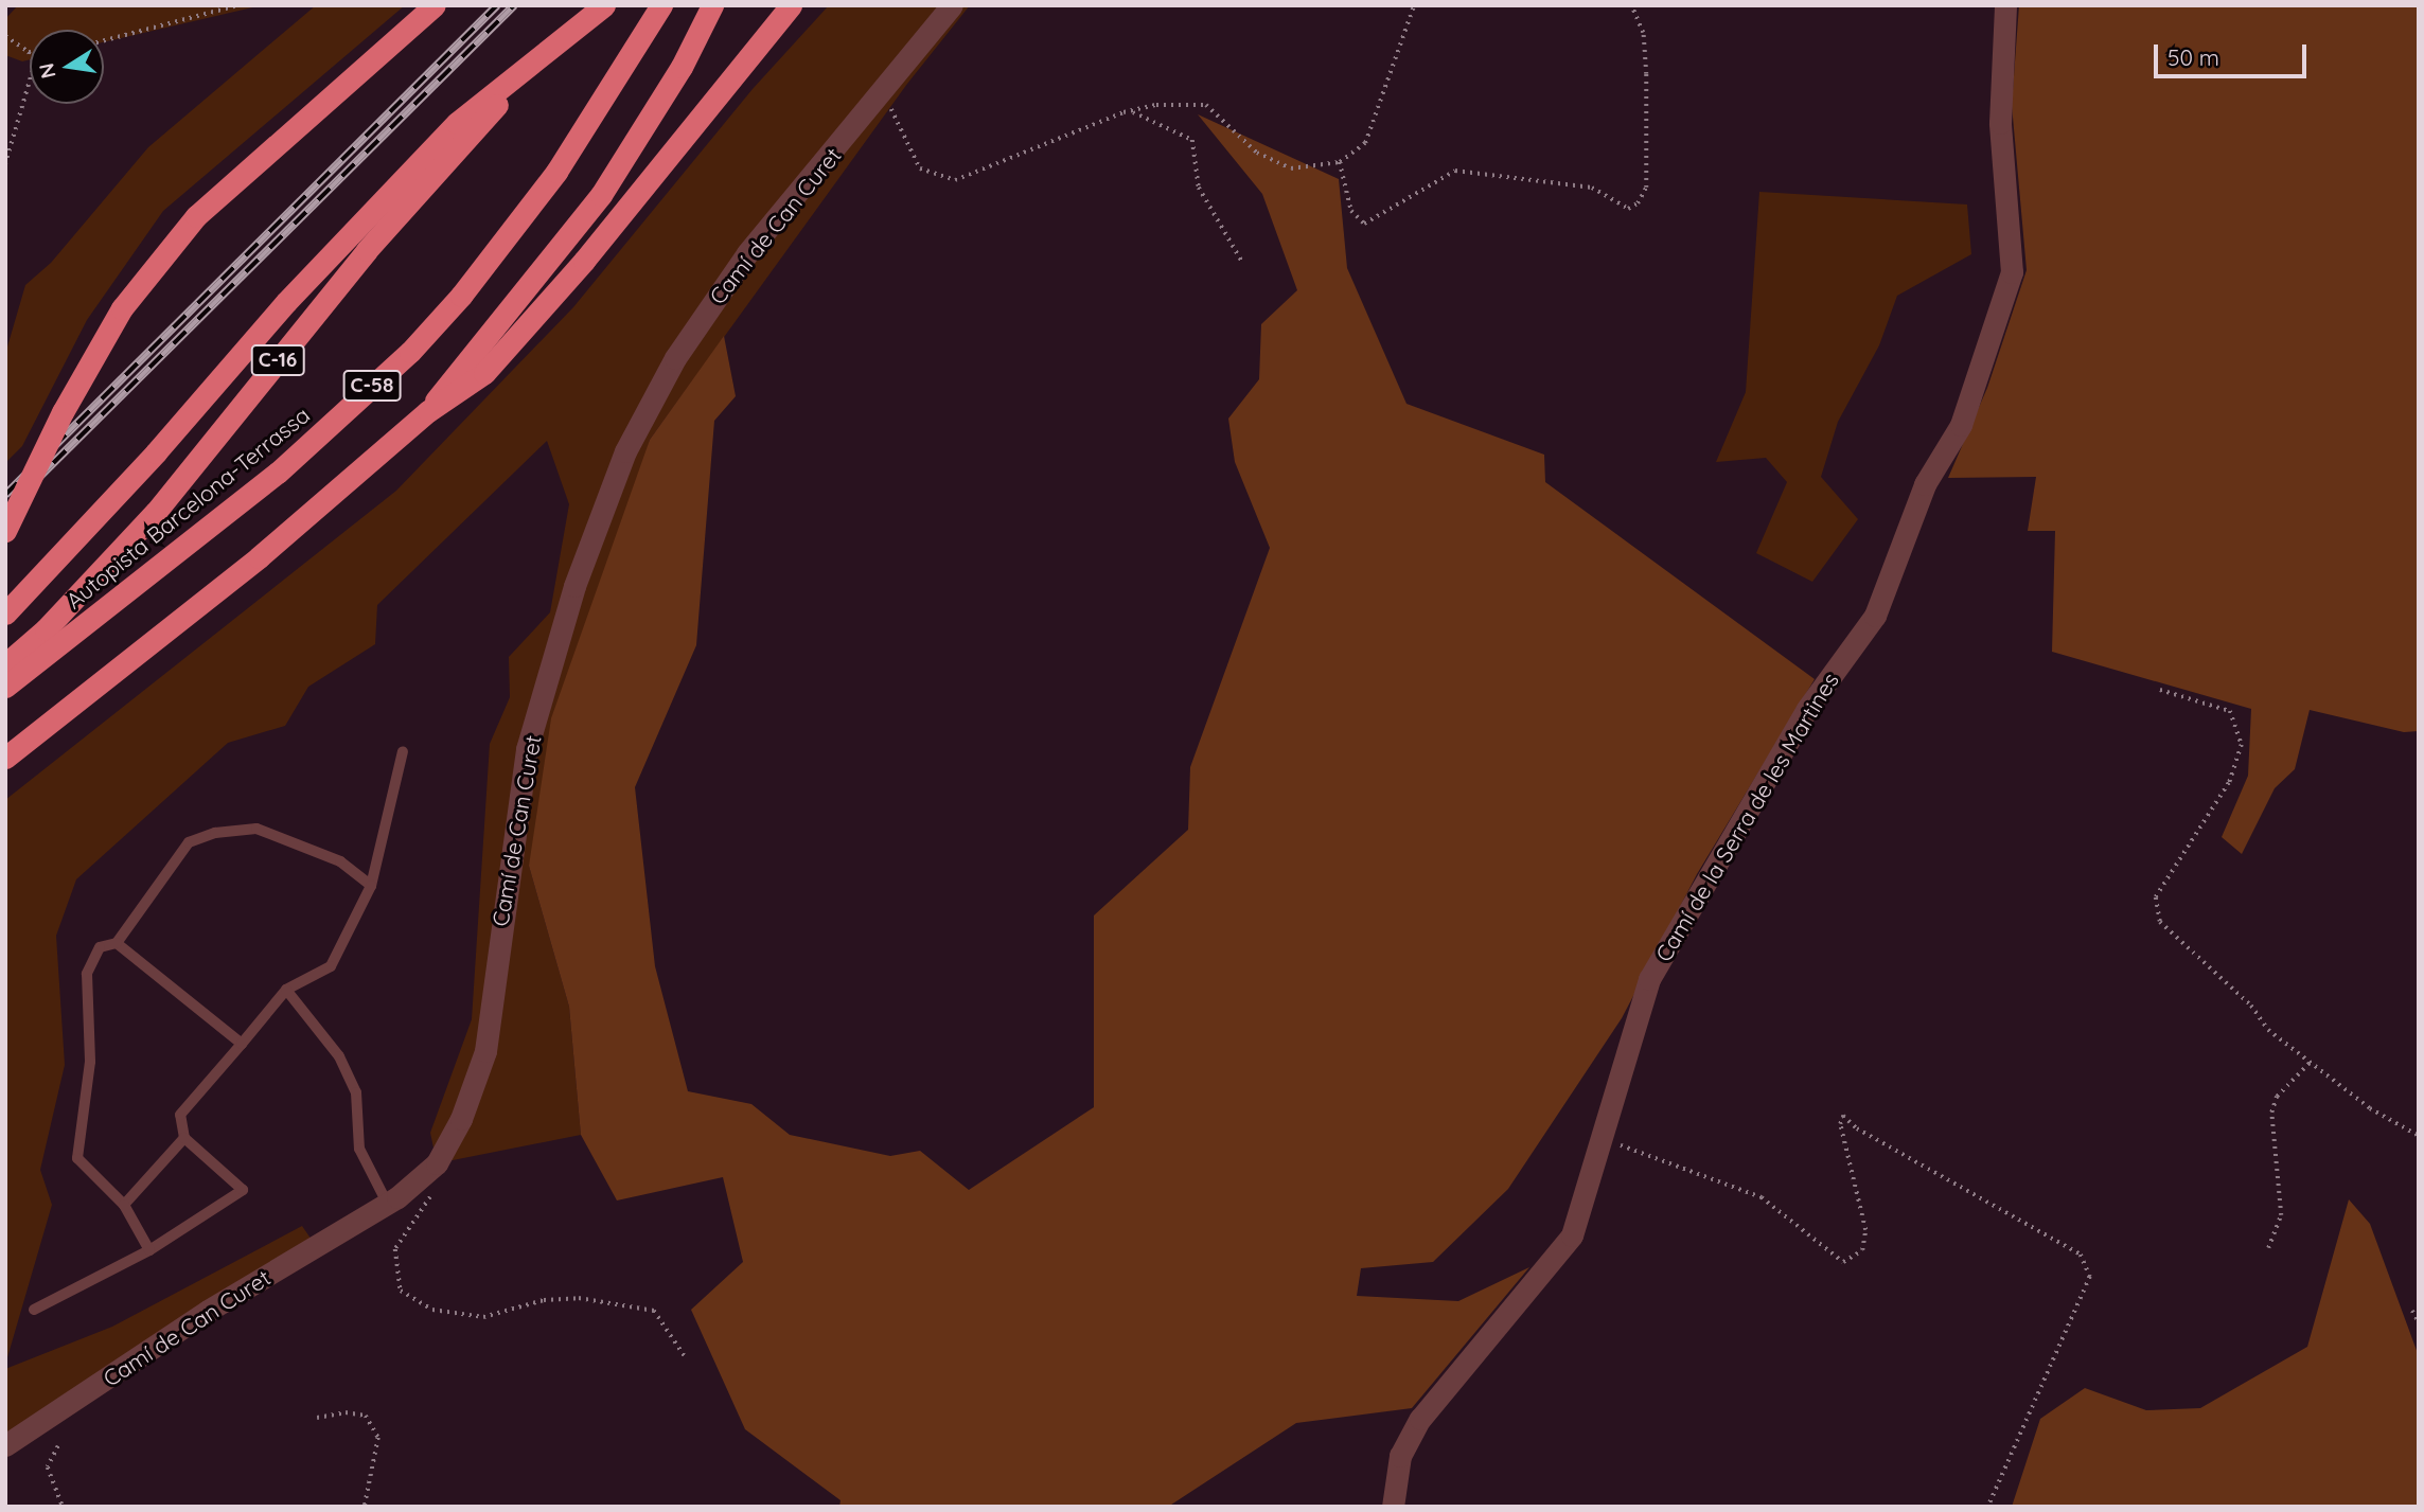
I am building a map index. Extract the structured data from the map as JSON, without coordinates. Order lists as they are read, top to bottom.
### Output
{
  "streets": {
    "highway": ["C-16", "C-58", "Autopista Barcelona-Terrassa"],
    "street": ["Camí de Can Curet", "Camí de la Serra de les Martines"]
  },
  "scale_bar": "50 m",
  "north": "left"
}
